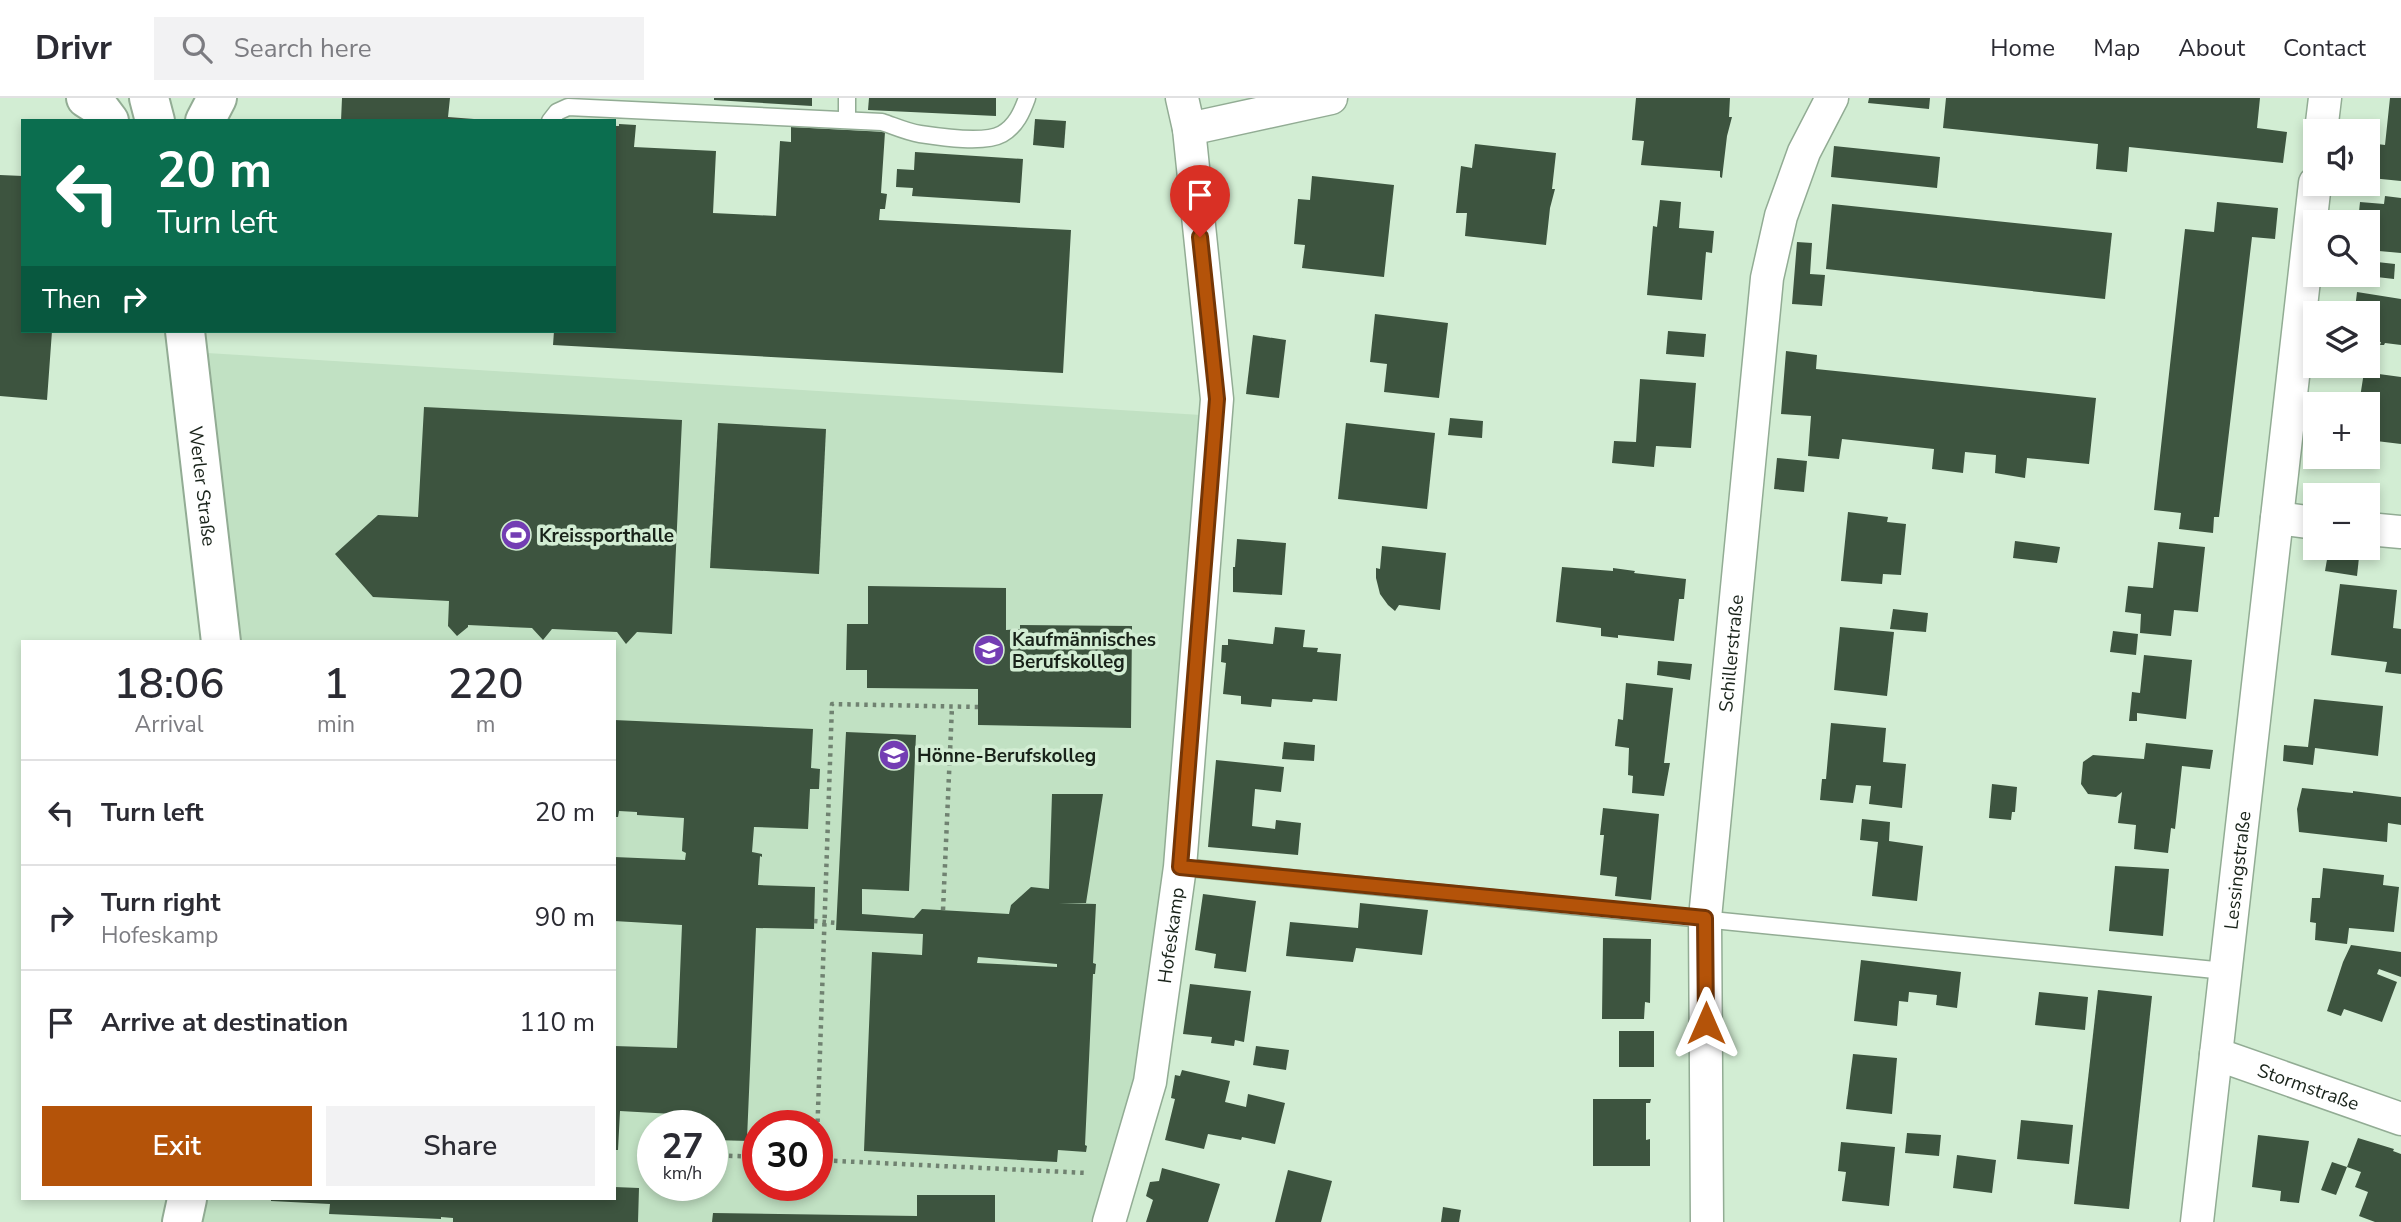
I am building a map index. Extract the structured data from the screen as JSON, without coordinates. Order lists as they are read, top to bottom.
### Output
{
  "streets": {
    "main road": ["Werler Straße"],
    "street": [
      "Schillerstraße",
      "Lessingstraße",
      "Hofeskamp",
      "Stormstraße"
    ]
  },
  "crossings": [
    ["Lessingstraße", "Stormstraße"]
  ],
  "places": {
    "sports": ["Kreissporthalle"],
    "school or university": ["Kaufmännisches Berufskolleg", "Hönne-Berufskolleg"]
  },
  "page": {
    "header": "Drivr",
    "search": "Search here",
    "nav": [
      "Home",
      "Map",
      "About",
      "Contact"
    ],
    "map_buttons": ["+", "−"],
    "turn": ["20 m", "Turn left"],
    "then": "Then",
    "eta": [
      "18:06",
      "Arrival",
      "1",
      "min",
      "220",
      "m"
    ],
    "list": [
      {
        "name": "Turn left",
        "value": "20 m"
      },
      {
        "name": "Turn right",
        "note": "Hofeskamp",
        "value": "90 m"
      },
      {
        "name": "Arrive at destination",
        "value": "110 m"
      }
    ],
    "buttons": ["Exit", "Share"],
    "speed": "27 km/h",
    "limit": "30"
  }
}
